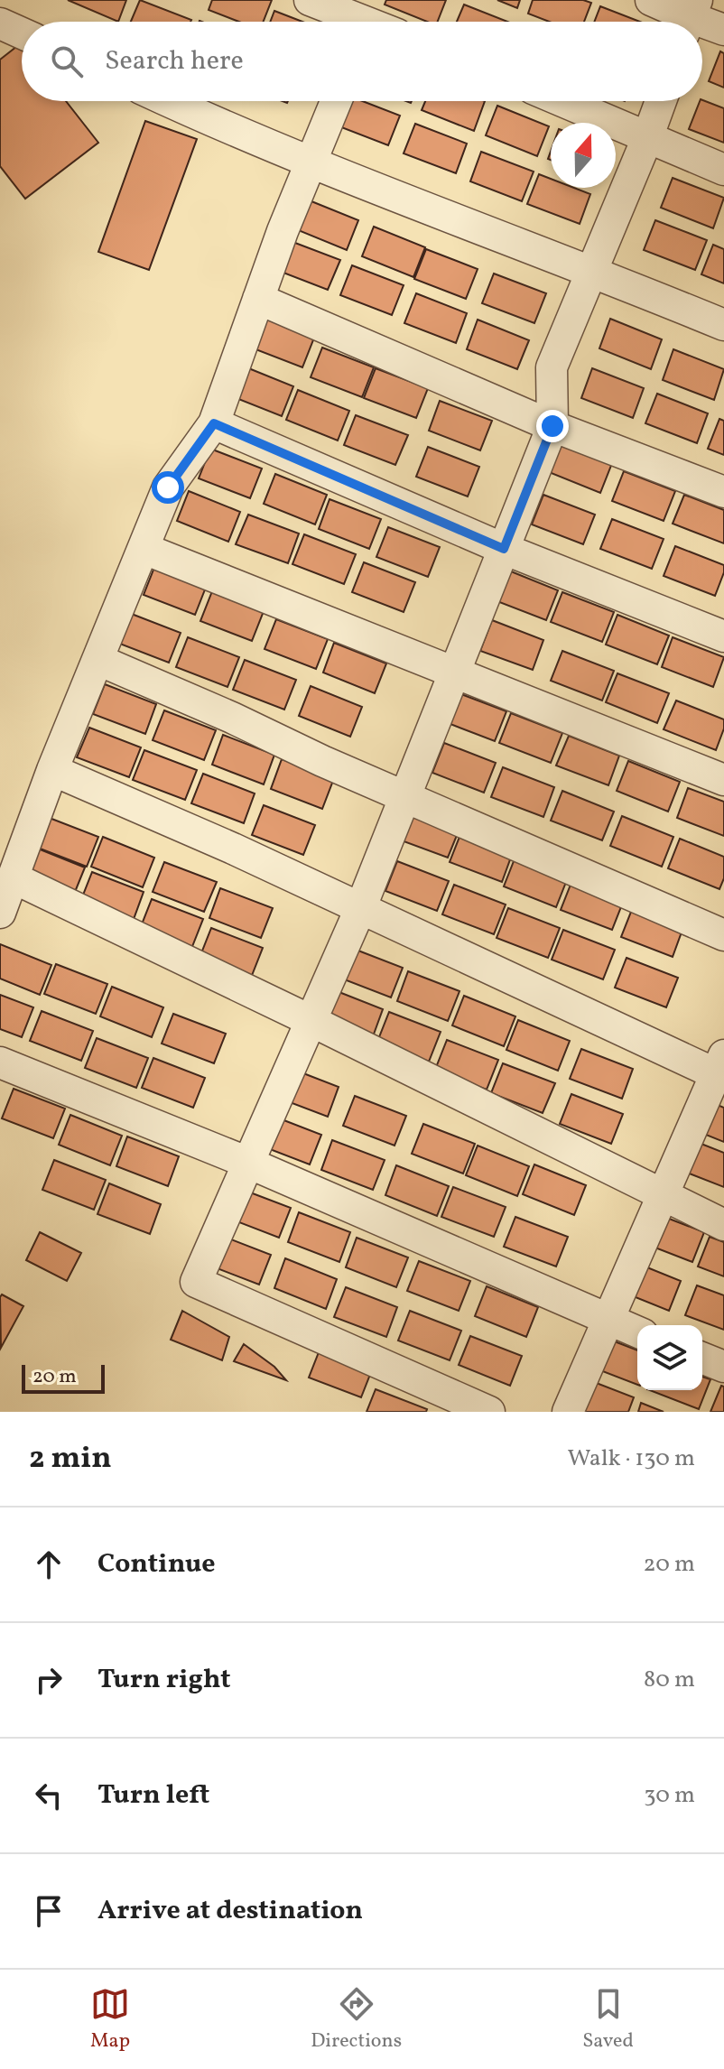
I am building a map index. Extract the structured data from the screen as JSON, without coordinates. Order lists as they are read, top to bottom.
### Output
{
  "scale_bar": "20 m",
  "north": "top",
  "page": {
    "search": "Search here",
    "scale": "20 m",
    "heading": ["2 min", "Walk · 130 m"],
    "list": [
      ["Continue", "20 m"],
      ["Turn right", "80 m"],
      ["Turn left", "30 m"],
      "Arrive at destination"
    ],
    "nav": ["Map", "Directions", "Saved"]
  }
}
